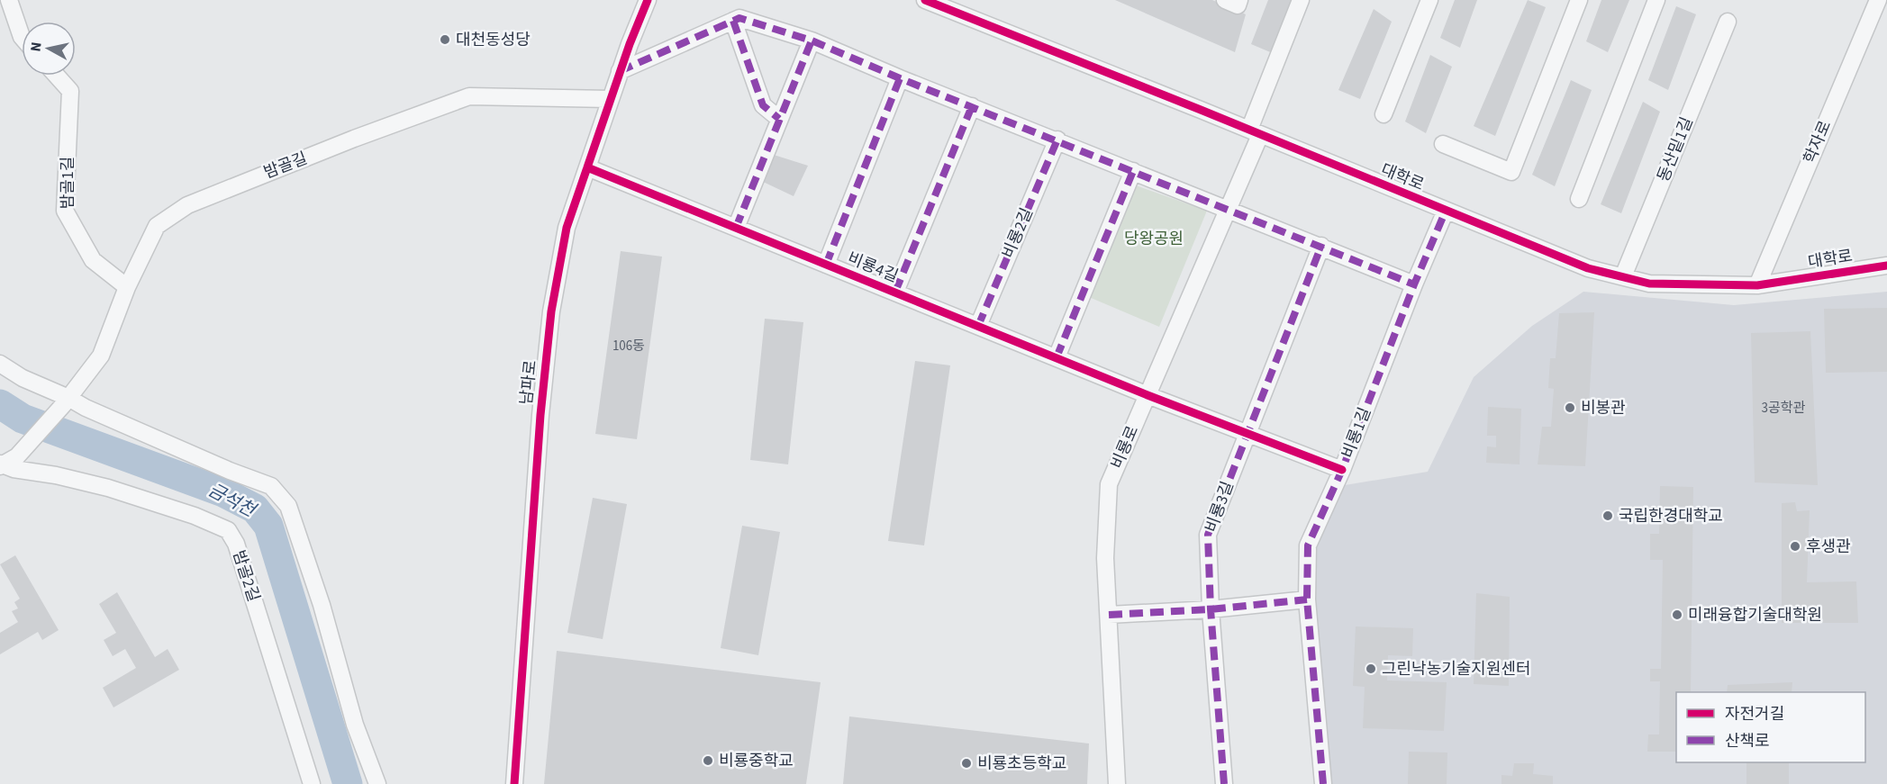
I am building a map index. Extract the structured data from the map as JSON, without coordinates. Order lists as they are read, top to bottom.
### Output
{
  "streets": {
    "street": [
      "학자로",
      "동산밑1길",
      "밤골길",
      "대학로",
      "밤골1길",
      "비룡2길",
      "비룡4길",
      "남파로",
      "비룡1길",
      "비룡로",
      "비룡3길",
      "밤골2길"
    ]
  },
  "crossings": [
    ["학자로", "대학로"],
    ["동산밑1길", "대학로"],
    ["밤골길", "밤골1길"],
    ["밤골길", "남파로"],
    ["밤골길", "밤골2길"],
    ["대학로", "비룡1길"],
    ["대학로", "비룡로"],
    ["비룡2길", "비룡4길"],
    ["비룡4길", "남파로"],
    ["비룡4길", "비룡1길"],
    ["비룡4길", "비룡로"],
    ["비룡4길", "비룡3길"]
  ],
  "water": ["금석천"],
  "parks": ["당왕공원"],
  "places": [
    "대천동성당",
    "비봉관",
    "국립한경대학교",
    "후생관",
    "미래융합기술대학원",
    "그린낙농기술지원센터",
    "비룡중학교",
    "비룡초등학교"
  ],
  "house_numbers": ["106동", "3공학관"],
  "legend": ["자전거길", "산책로"],
  "north": "left"
}
